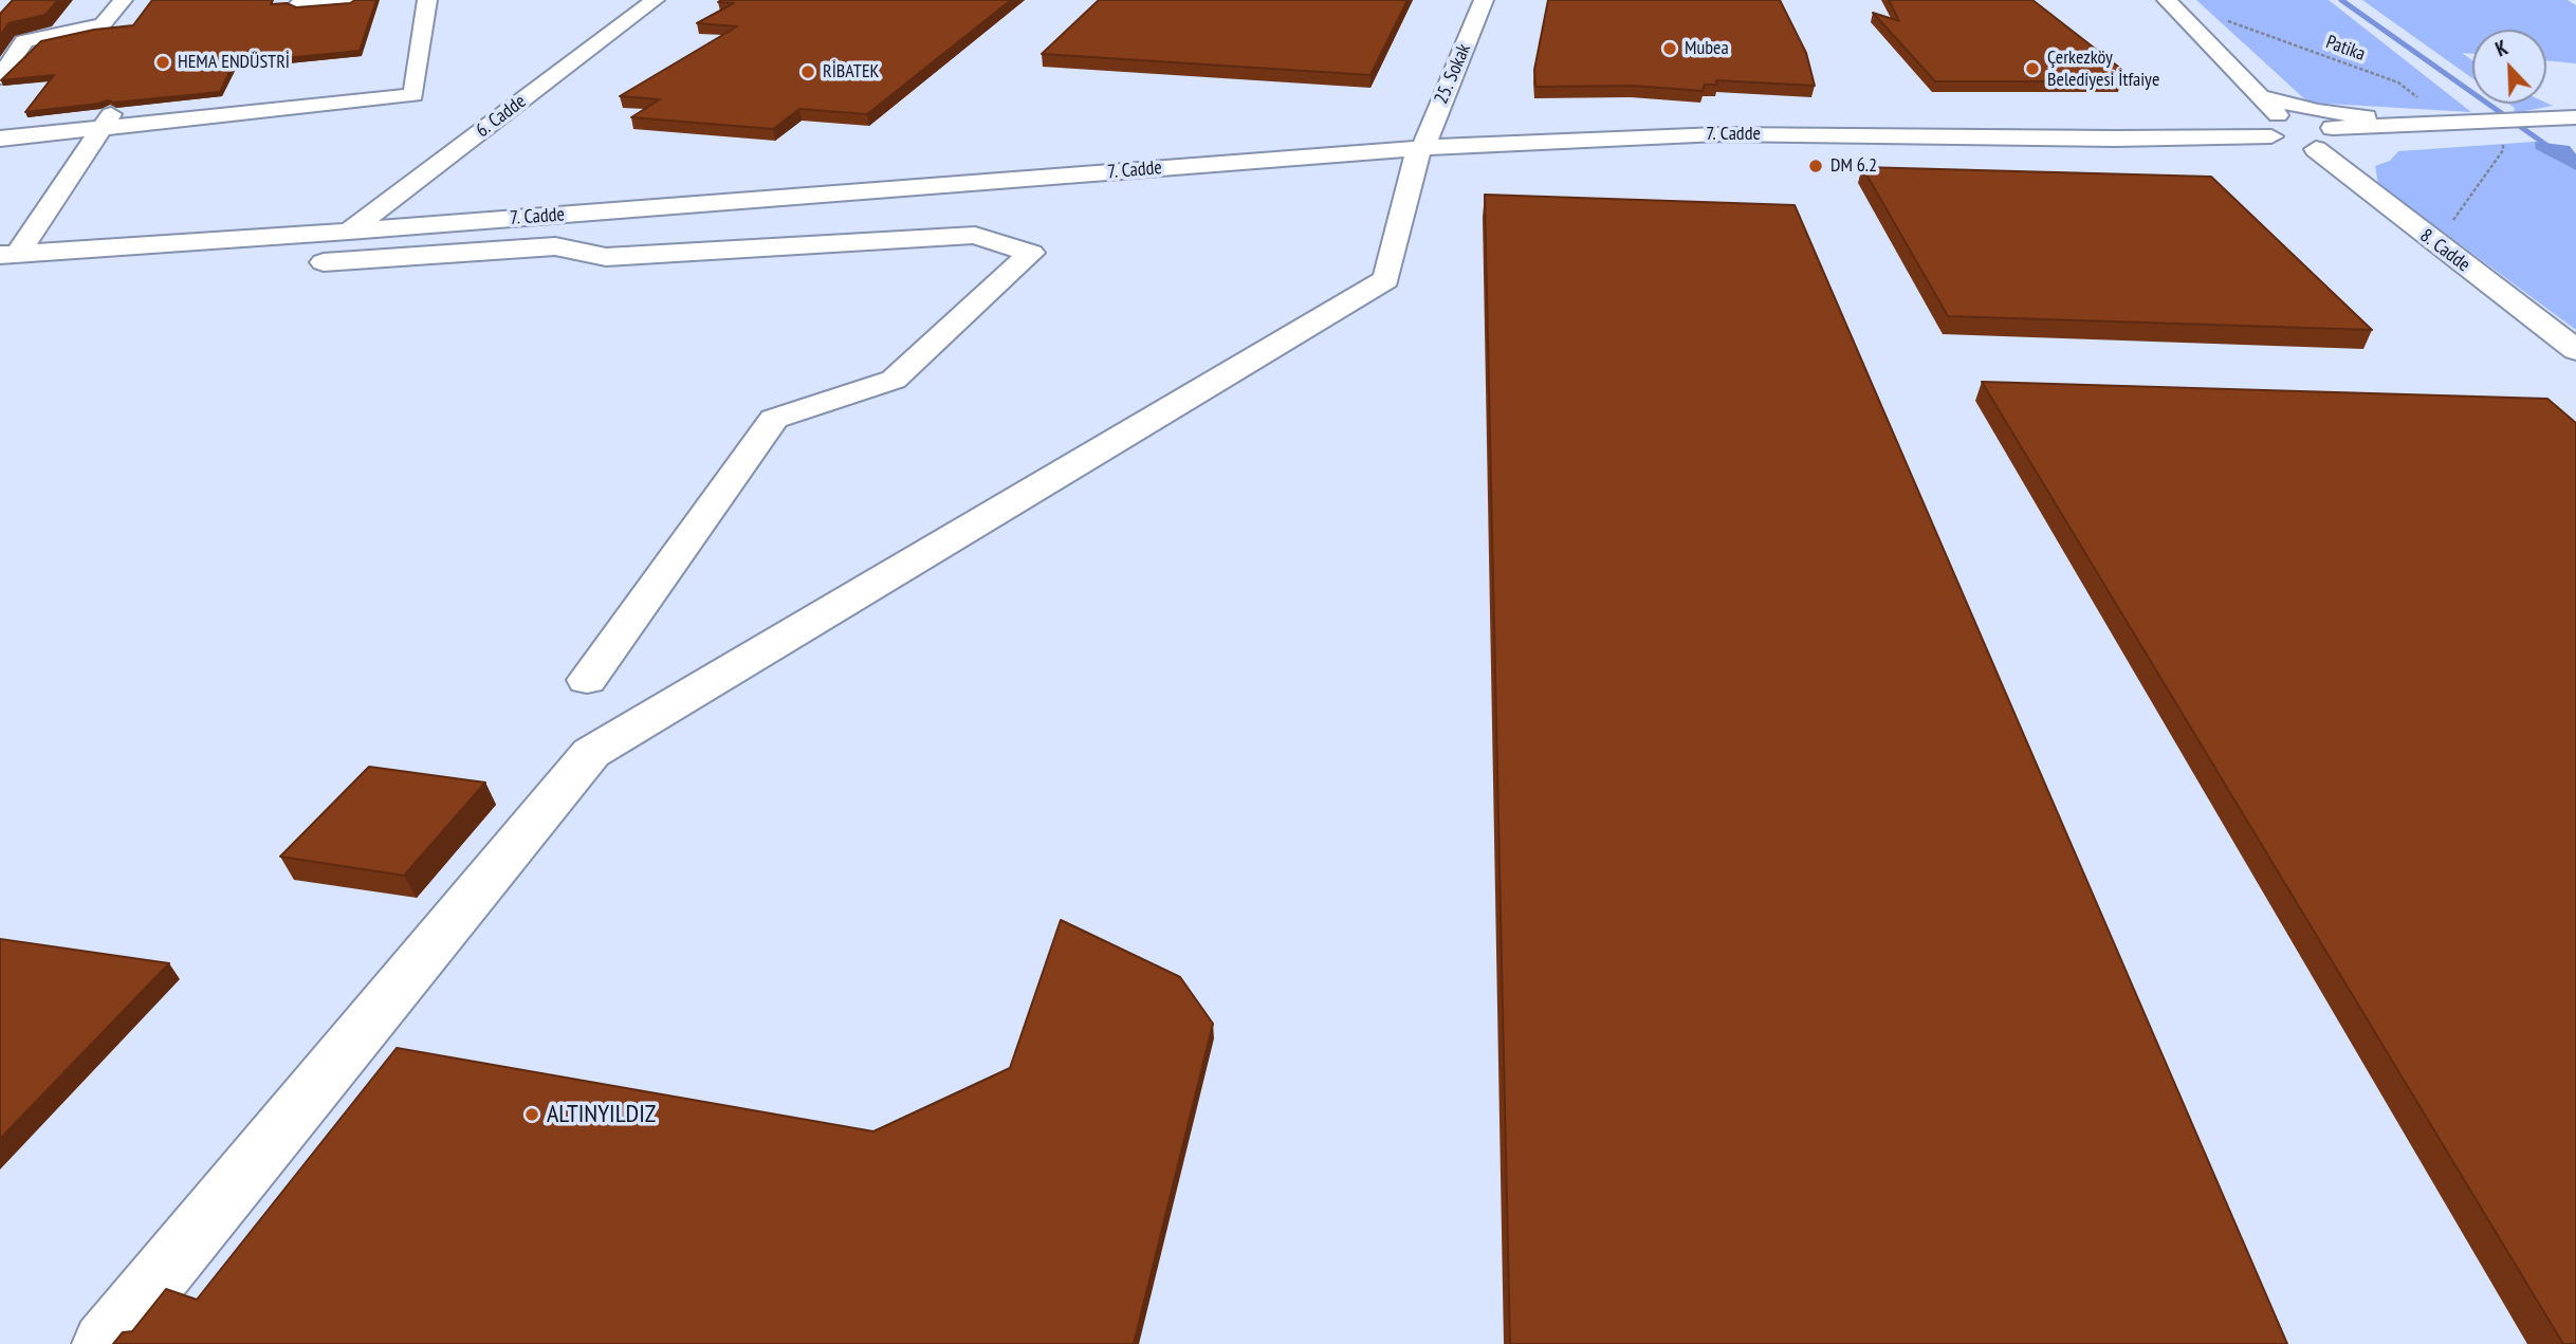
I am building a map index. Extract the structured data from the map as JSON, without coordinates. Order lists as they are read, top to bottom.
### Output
{
  "streets": {
    "street": [
      "25. Sokak",
      "6. Cadde",
      "7. Cadde",
      "8. Cadde"
    ],
    "path": ["Patika"]
  },
  "crossings": [
    ["25. Sokak", "7. Cadde"],
    ["6. Cadde", "7. Cadde"]
  ],
  "places": [
    "Mubea",
    "HEMA ENDÜSTRİ",
    "Çerkezköy Belediyesi İtfaiye",
    "RİBATEK",
    "DM 6.2",
    "ALTINYILDIZ"
  ],
  "north": "top left"
}
